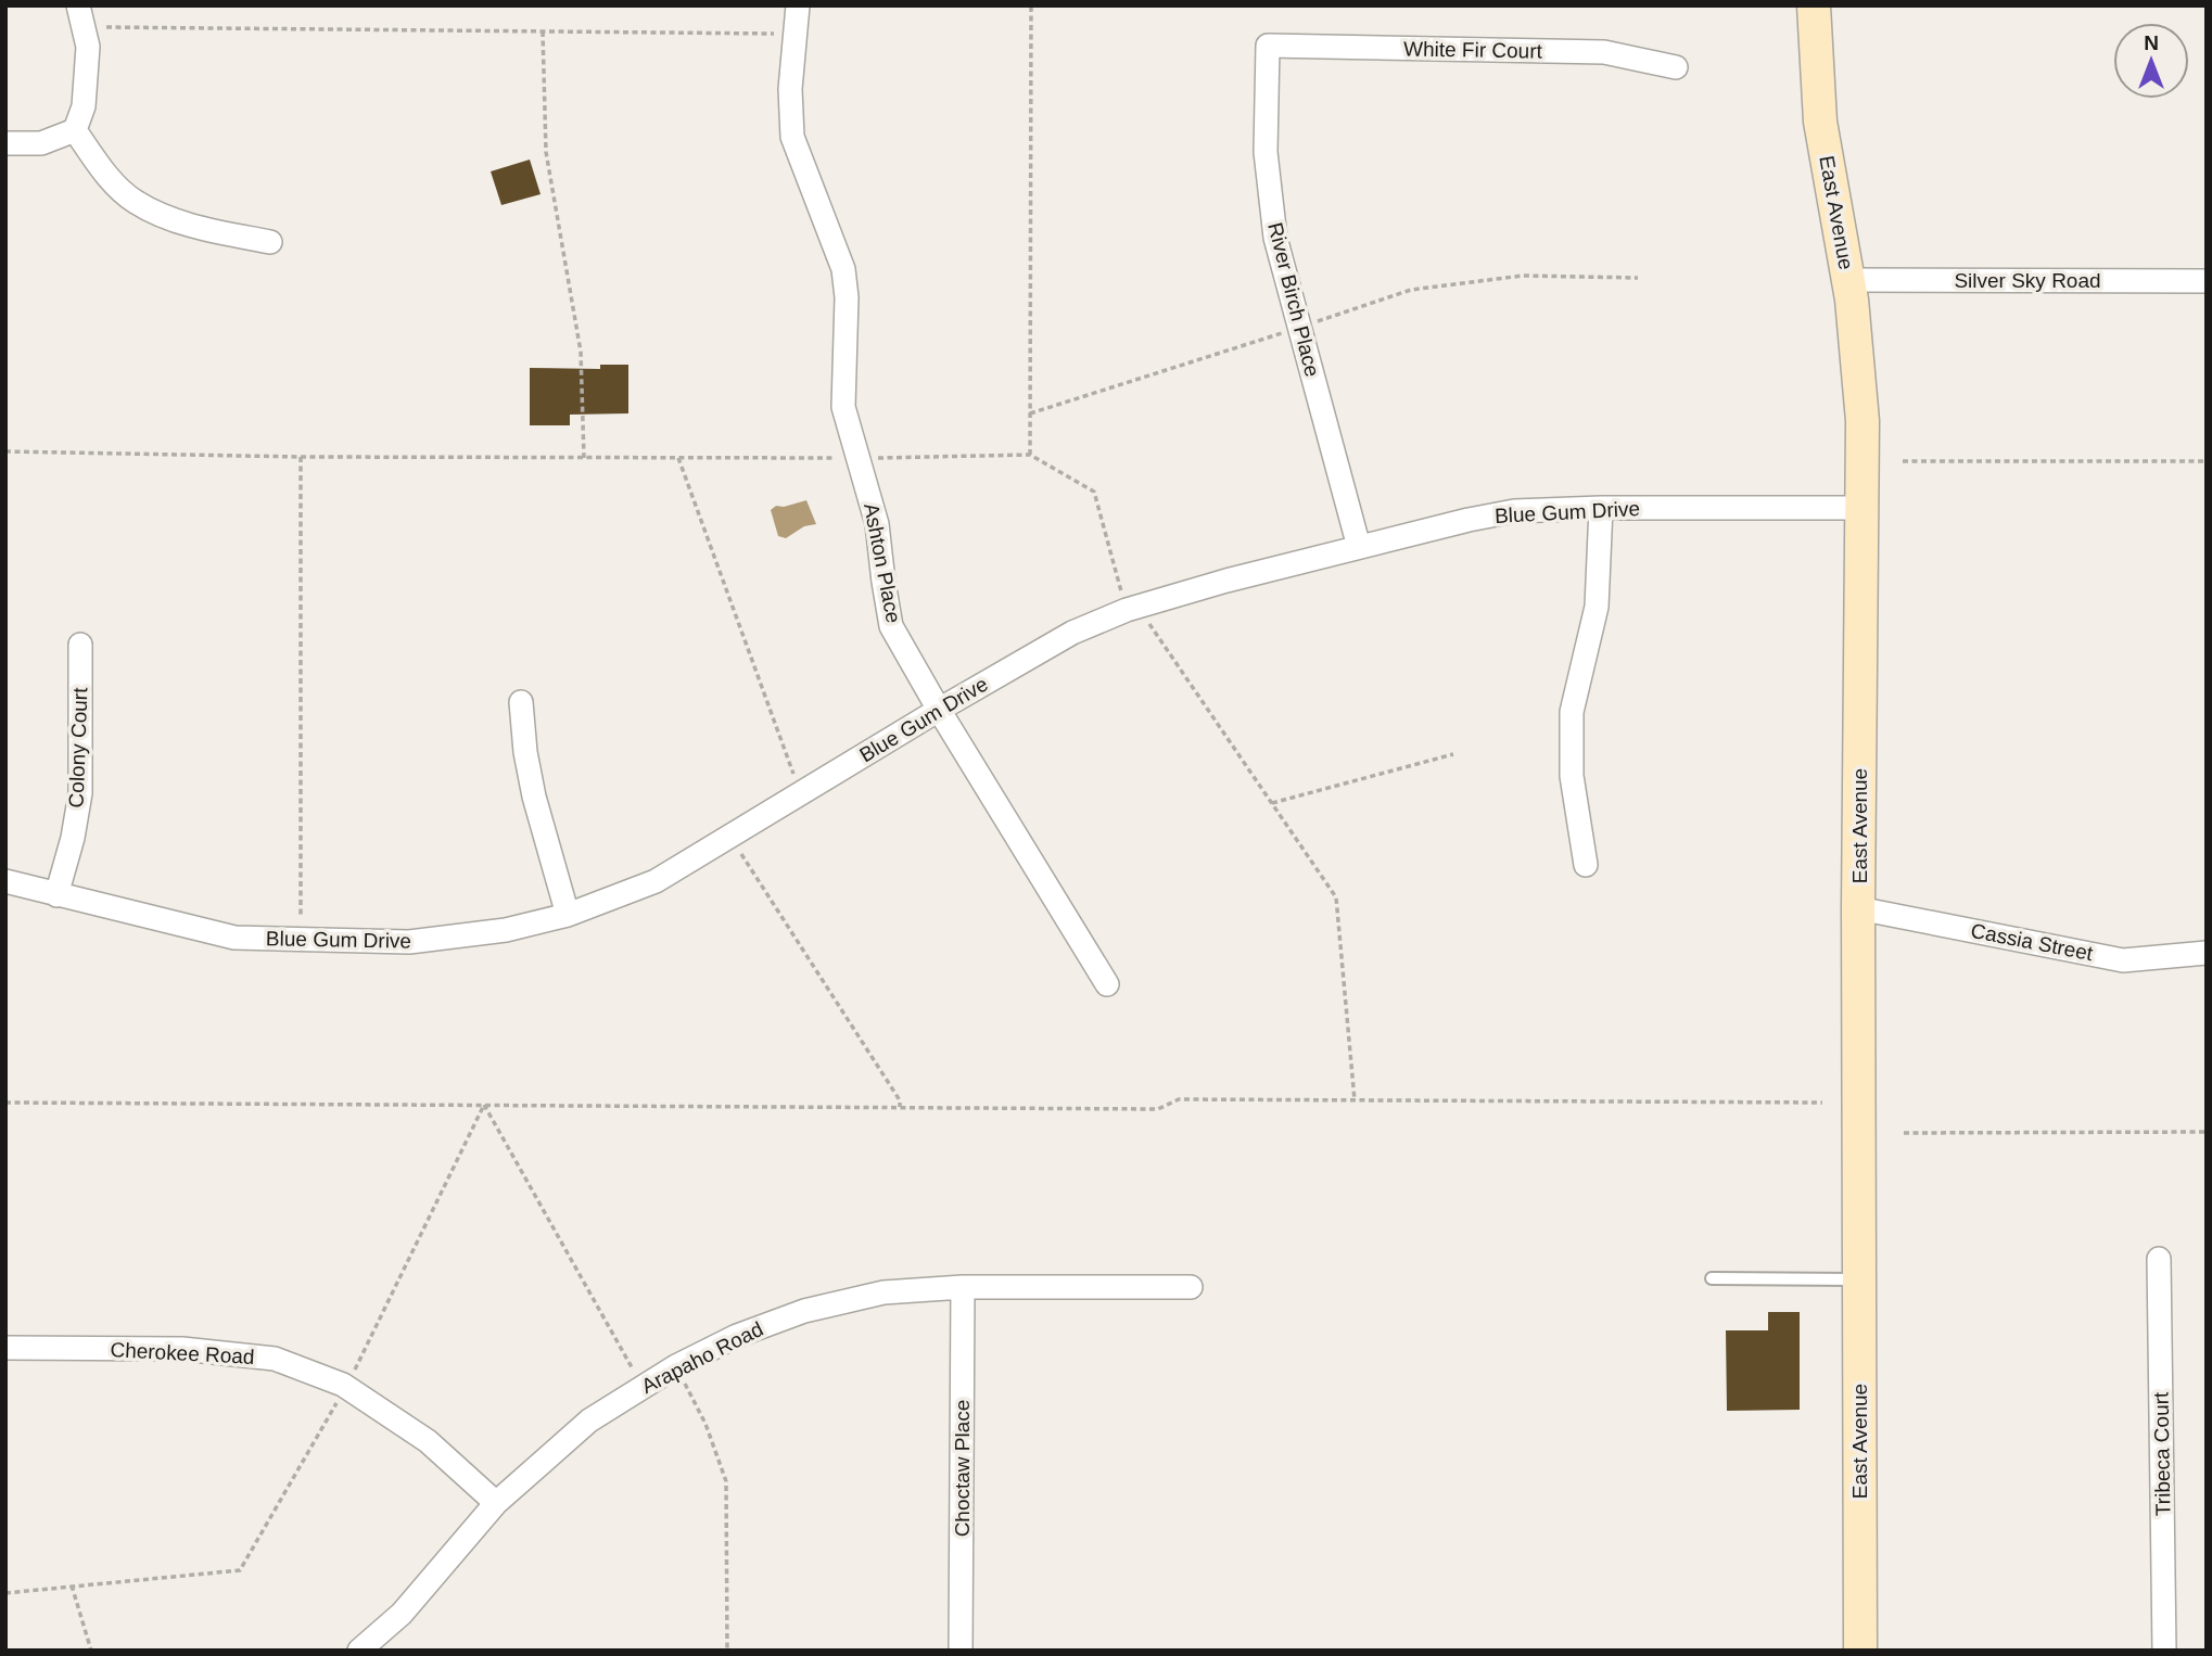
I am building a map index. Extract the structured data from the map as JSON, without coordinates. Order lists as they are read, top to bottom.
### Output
{
  "streets": {
    "main road": ["East Avenue"],
    "street": [
      "White Fir Court",
      "Silver Sky Road",
      "River Birch Place",
      "Blue Gum Drive",
      "Ashton Place",
      "Colony Court",
      "Cassia Street",
      "Cherokee Road",
      "Arapaho Road",
      "Tribeca Court",
      "Choctaw Place"
    ]
  },
  "crossings": [
    ["White Fir Court", "River Birch Place"],
    ["East Avenue", "Silver Sky Road"],
    ["East Avenue", "Blue Gum Drive"],
    ["East Avenue", "Cassia Street"],
    ["River Birch Place", "Blue Gum Drive"],
    ["Blue Gum Drive", "Ashton Place"],
    ["Blue Gum Drive", "Colony Court"],
    ["Cherokee Road", "Arapaho Road"],
    ["Arapaho Road", "Choctaw Place"]
  ],
  "north": "top"
}
